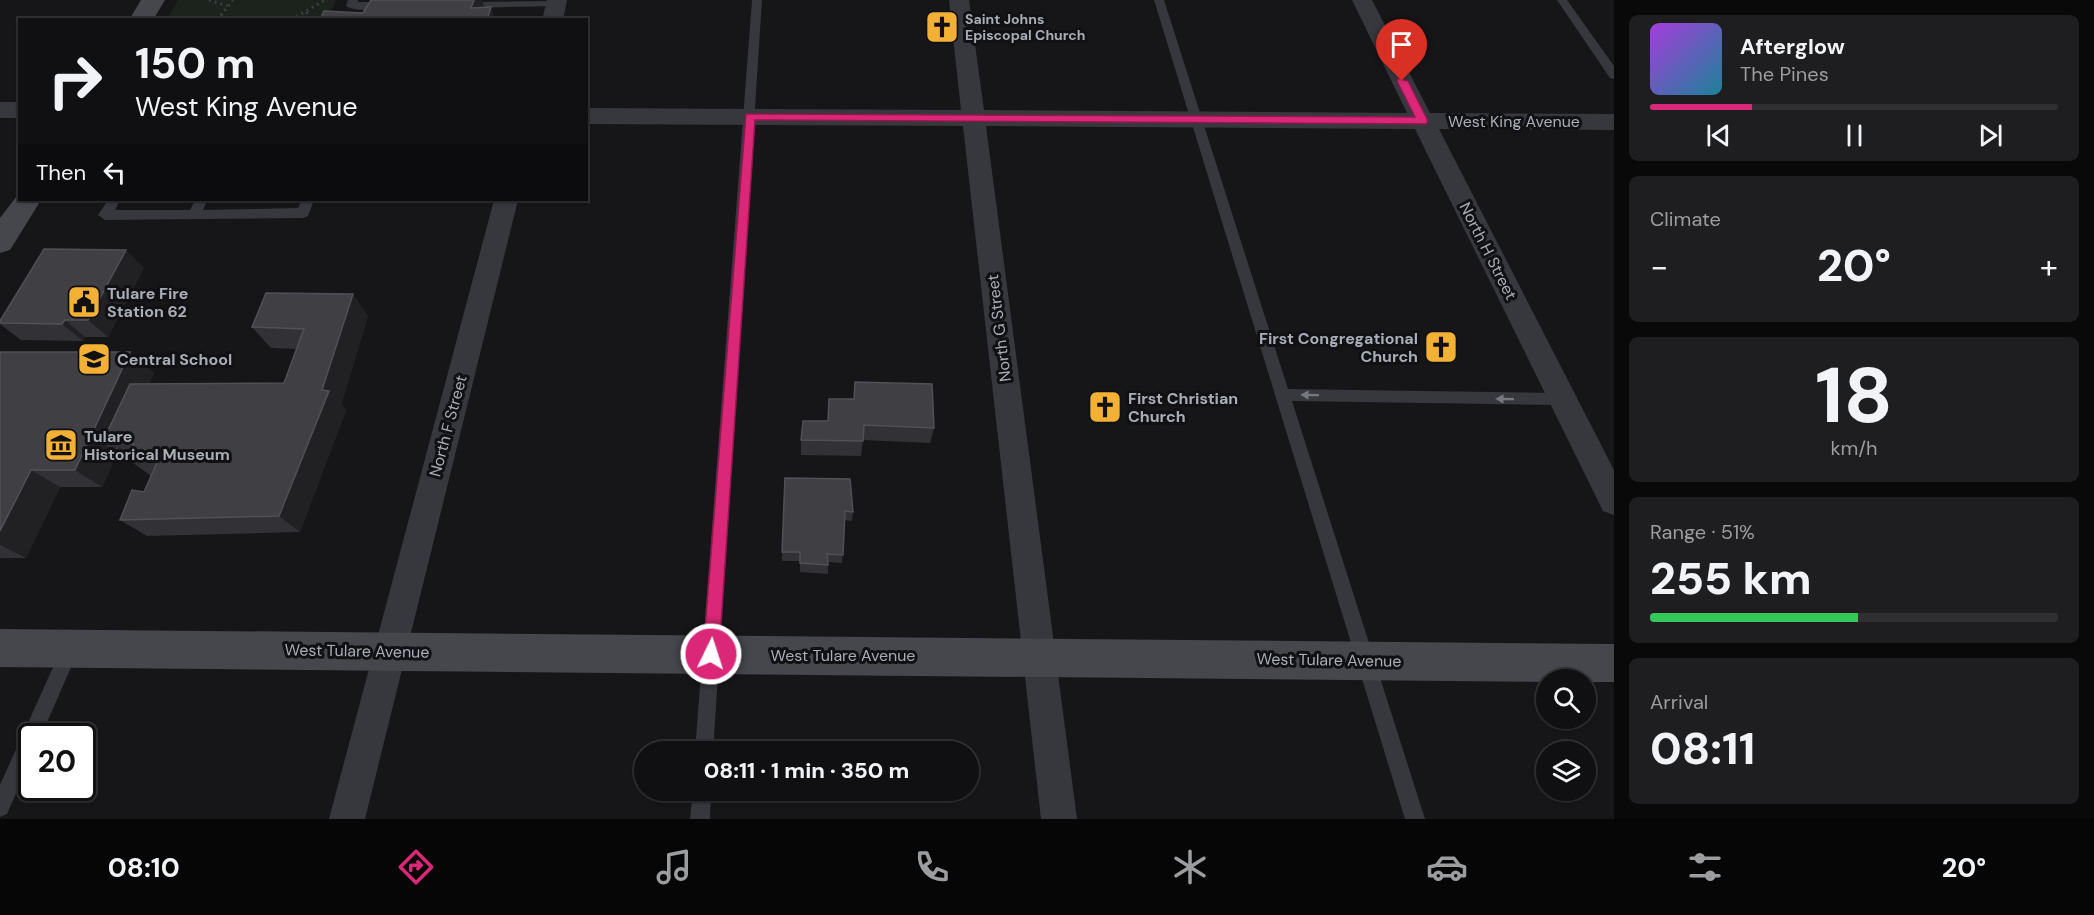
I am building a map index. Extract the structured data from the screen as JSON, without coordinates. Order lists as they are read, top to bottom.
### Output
{
  "streets": {
    "main road": ["West Tulare Avenue"],
    "street": [
      "West King Avenue",
      "North H Street",
      "North G Street",
      "North F Street"
    ]
  },
  "crossings": [
    ["West King Avenue", "North H Street"],
    ["West King Avenue", "North G Street"],
    ["North G Street", "West Tulare Avenue"],
    ["North F Street", "West Tulare Avenue"]
  ],
  "places": {
    "church": ["Saint Johns Episcopal Church", "First Congregational Church", "First Christian Church"],
    "public building": ["Tulare Fire Station 62"],
    "school or university": ["Central School"],
    "museum": ["Tulare Historical Museum"]
  },
  "page": {
    "turn": ["150 m", "West King Avenue"],
    "song": ["Afterglow", "The Pines"],
    "then": "Then",
    "tile": [
      "Climate",
      ["18", "km/h"],
      ["Range · 51%", "255 km"],
      ["Arrival", "08:11"]
    ],
    "heat": ["−", "20°", "+"],
    "limit": "20",
    "trip": "08:11 · 1 min · 350 m",
    "tabs": ["08:10", "20°"]
  }
}
